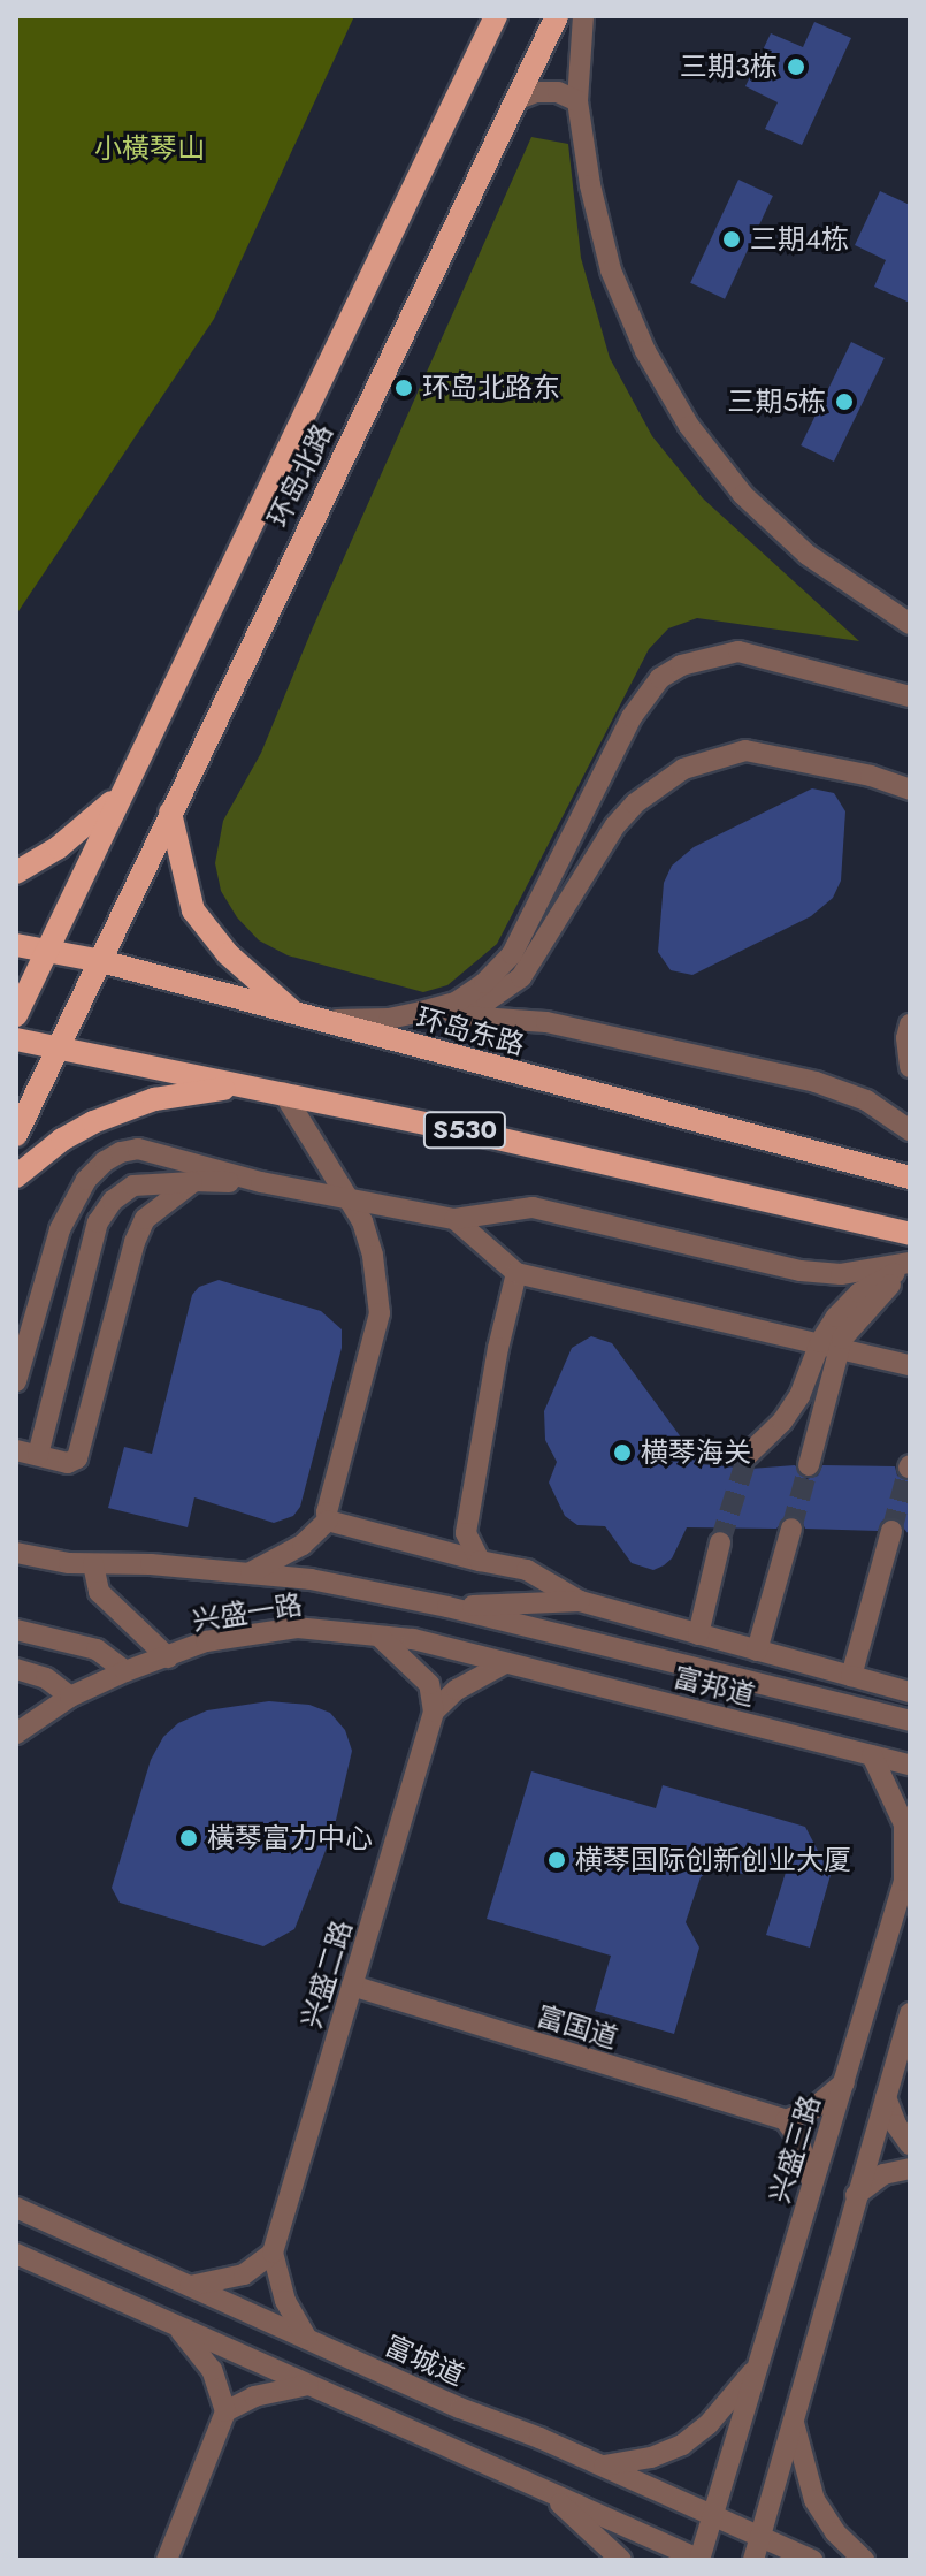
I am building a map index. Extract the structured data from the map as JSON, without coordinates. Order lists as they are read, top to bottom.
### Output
{
  "streets": {
    "main road": ["环岛北路", "环岛东路", "S530"],
    "street": [
      "兴盛一路",
      "富邦道",
      "兴盛二路",
      "富国道",
      "兴盛三路",
      "富城道"
    ]
  },
  "crossings": [
    ["环岛北路", "环岛东路"],
    ["环岛北路", "S530"],
    ["兴盛一路", "富邦道"],
    ["富邦道", "兴盛三路"],
    ["兴盛二路", "富国道"],
    ["兴盛三路", "富城道"]
  ],
  "parks": ["小橫琴山"],
  "places": [
    "三期3栋",
    "三期4栋",
    "环岛北路东",
    "三期5栋",
    "横琴海关",
    "橫琴富力中心",
    "横琴国际创新创业大厦"
  ]
}
